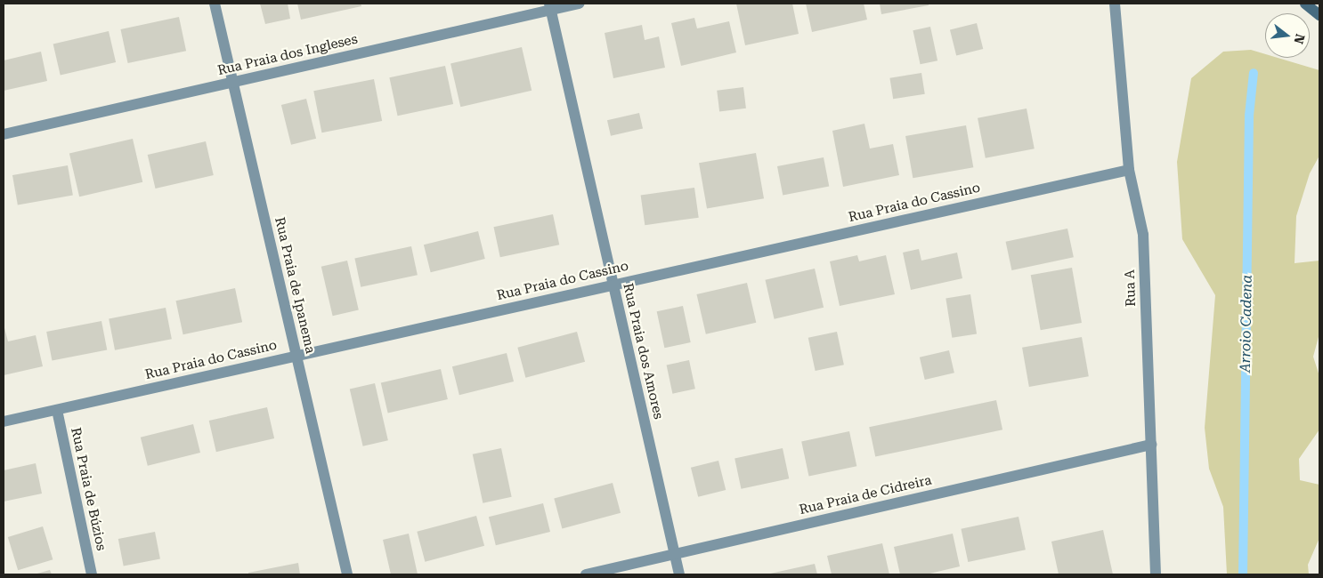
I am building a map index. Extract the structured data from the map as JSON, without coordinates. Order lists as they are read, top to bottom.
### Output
{
  "streets": {
    "street": [
      "Rua Praia dos Ingleses",
      "Rua Praia do Cassino",
      "Rua Praia de Ipanema",
      "Rua A",
      "Rua Praia dos Amores",
      "Rua Praia de Búzios",
      "Rua Praia de Cidreira"
    ]
  },
  "crossings": [
    ["Rua Praia dos Ingleses", "Rua Praia de Ipanema"],
    ["Rua Praia dos Ingleses", "Rua Praia dos Amores"],
    ["Rua Praia do Cassino", "Rua Praia de Ipanema"],
    ["Rua Praia do Cassino", "Rua A"],
    ["Rua Praia do Cassino", "Rua Praia dos Amores"],
    ["Rua Praia do Cassino", "Rua Praia de Búzios"],
    ["Rua A", "Rua Praia de Cidreira"],
    ["Rua Praia dos Amores", "Rua Praia de Cidreira"]
  ],
  "water": ["Arroio Cadena"],
  "north": "right"
}
